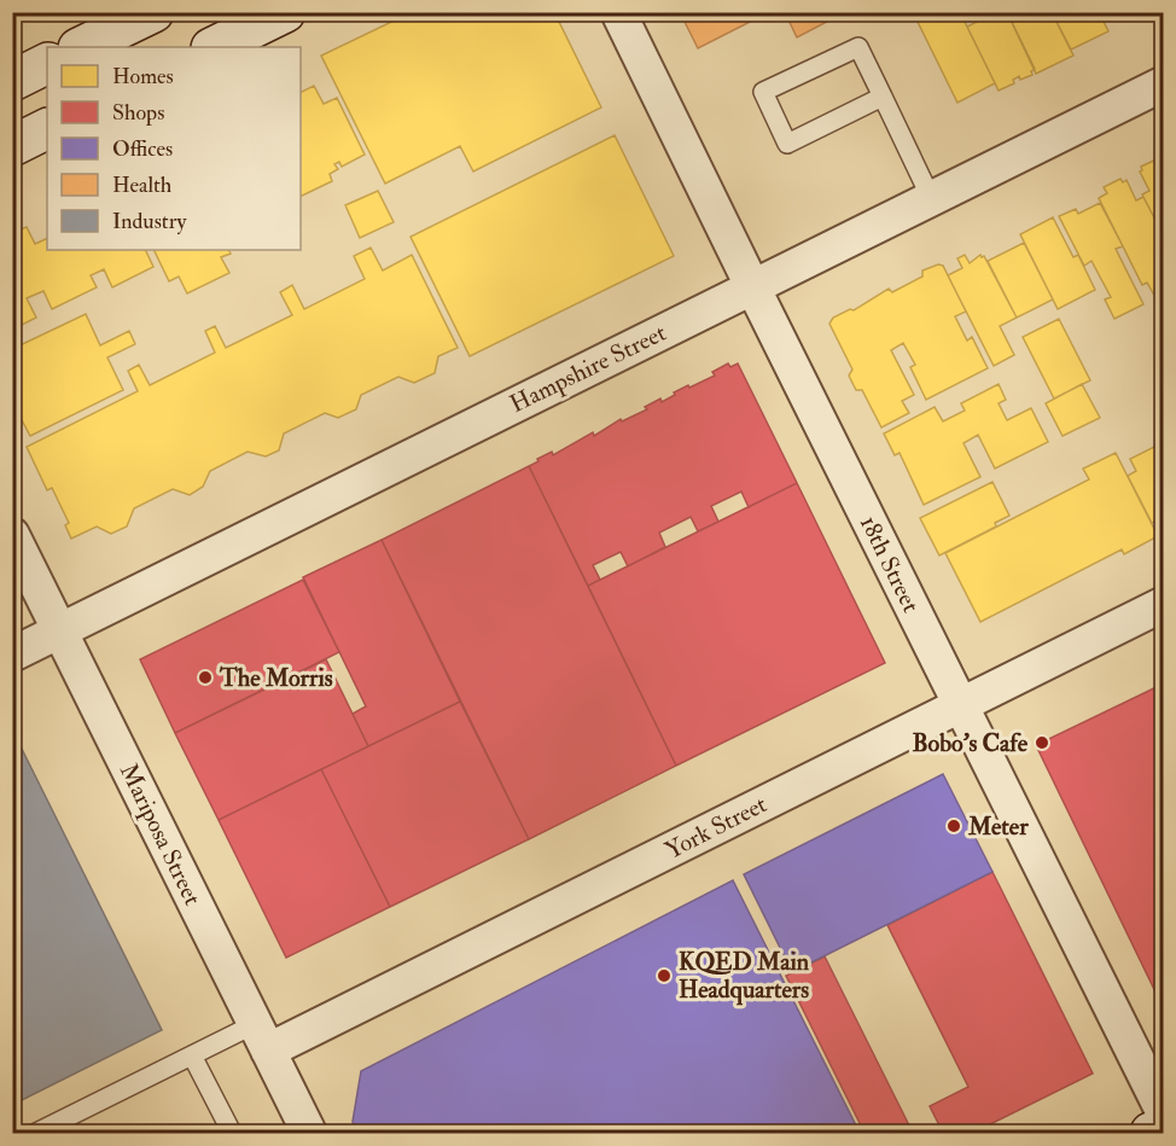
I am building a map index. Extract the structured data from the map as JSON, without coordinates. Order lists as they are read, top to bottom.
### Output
{
  "streets": {
    "street": [
      "Hampshire Street",
      "18th Street",
      "York Street",
      "Mariposa Street"
    ]
  },
  "crossings": [
    ["Hampshire Street", "18th Street"],
    ["Hampshire Street", "Mariposa Street"],
    ["18th Street", "York Street"],
    ["York Street", "Mariposa Street"]
  ],
  "places": [
    "The Morris",
    "Bobo’s Cafe",
    "Meter",
    "KQED Main Headquarters"
  ],
  "legend": [
    "Homes",
    "Shops",
    "Offices",
    "Health",
    "Industry"
  ]
}
